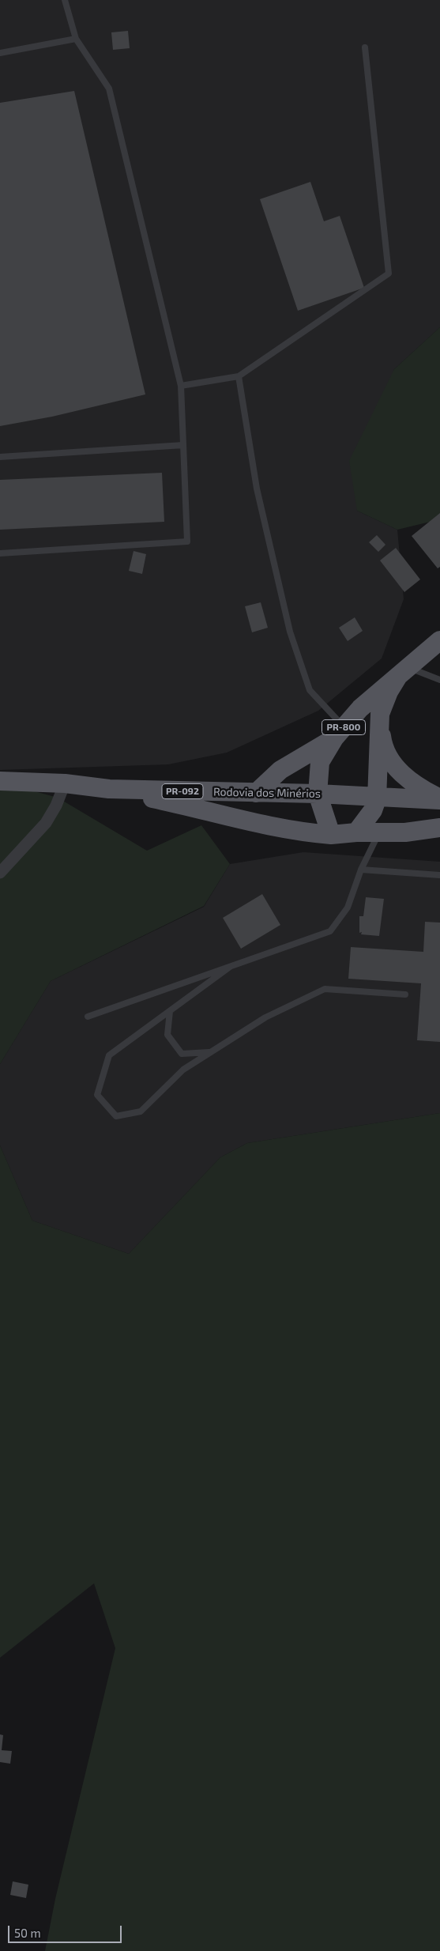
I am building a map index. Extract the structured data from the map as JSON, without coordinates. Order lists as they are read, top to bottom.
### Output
{
  "streets": {
    "main road": ["PR-800", "PR-092", "Rodovia dos Minérios"]
  },
  "crossings": [
    ["PR-800", "Rodovia dos Minérios"]
  ],
  "scale_bar": "50 m"
}
